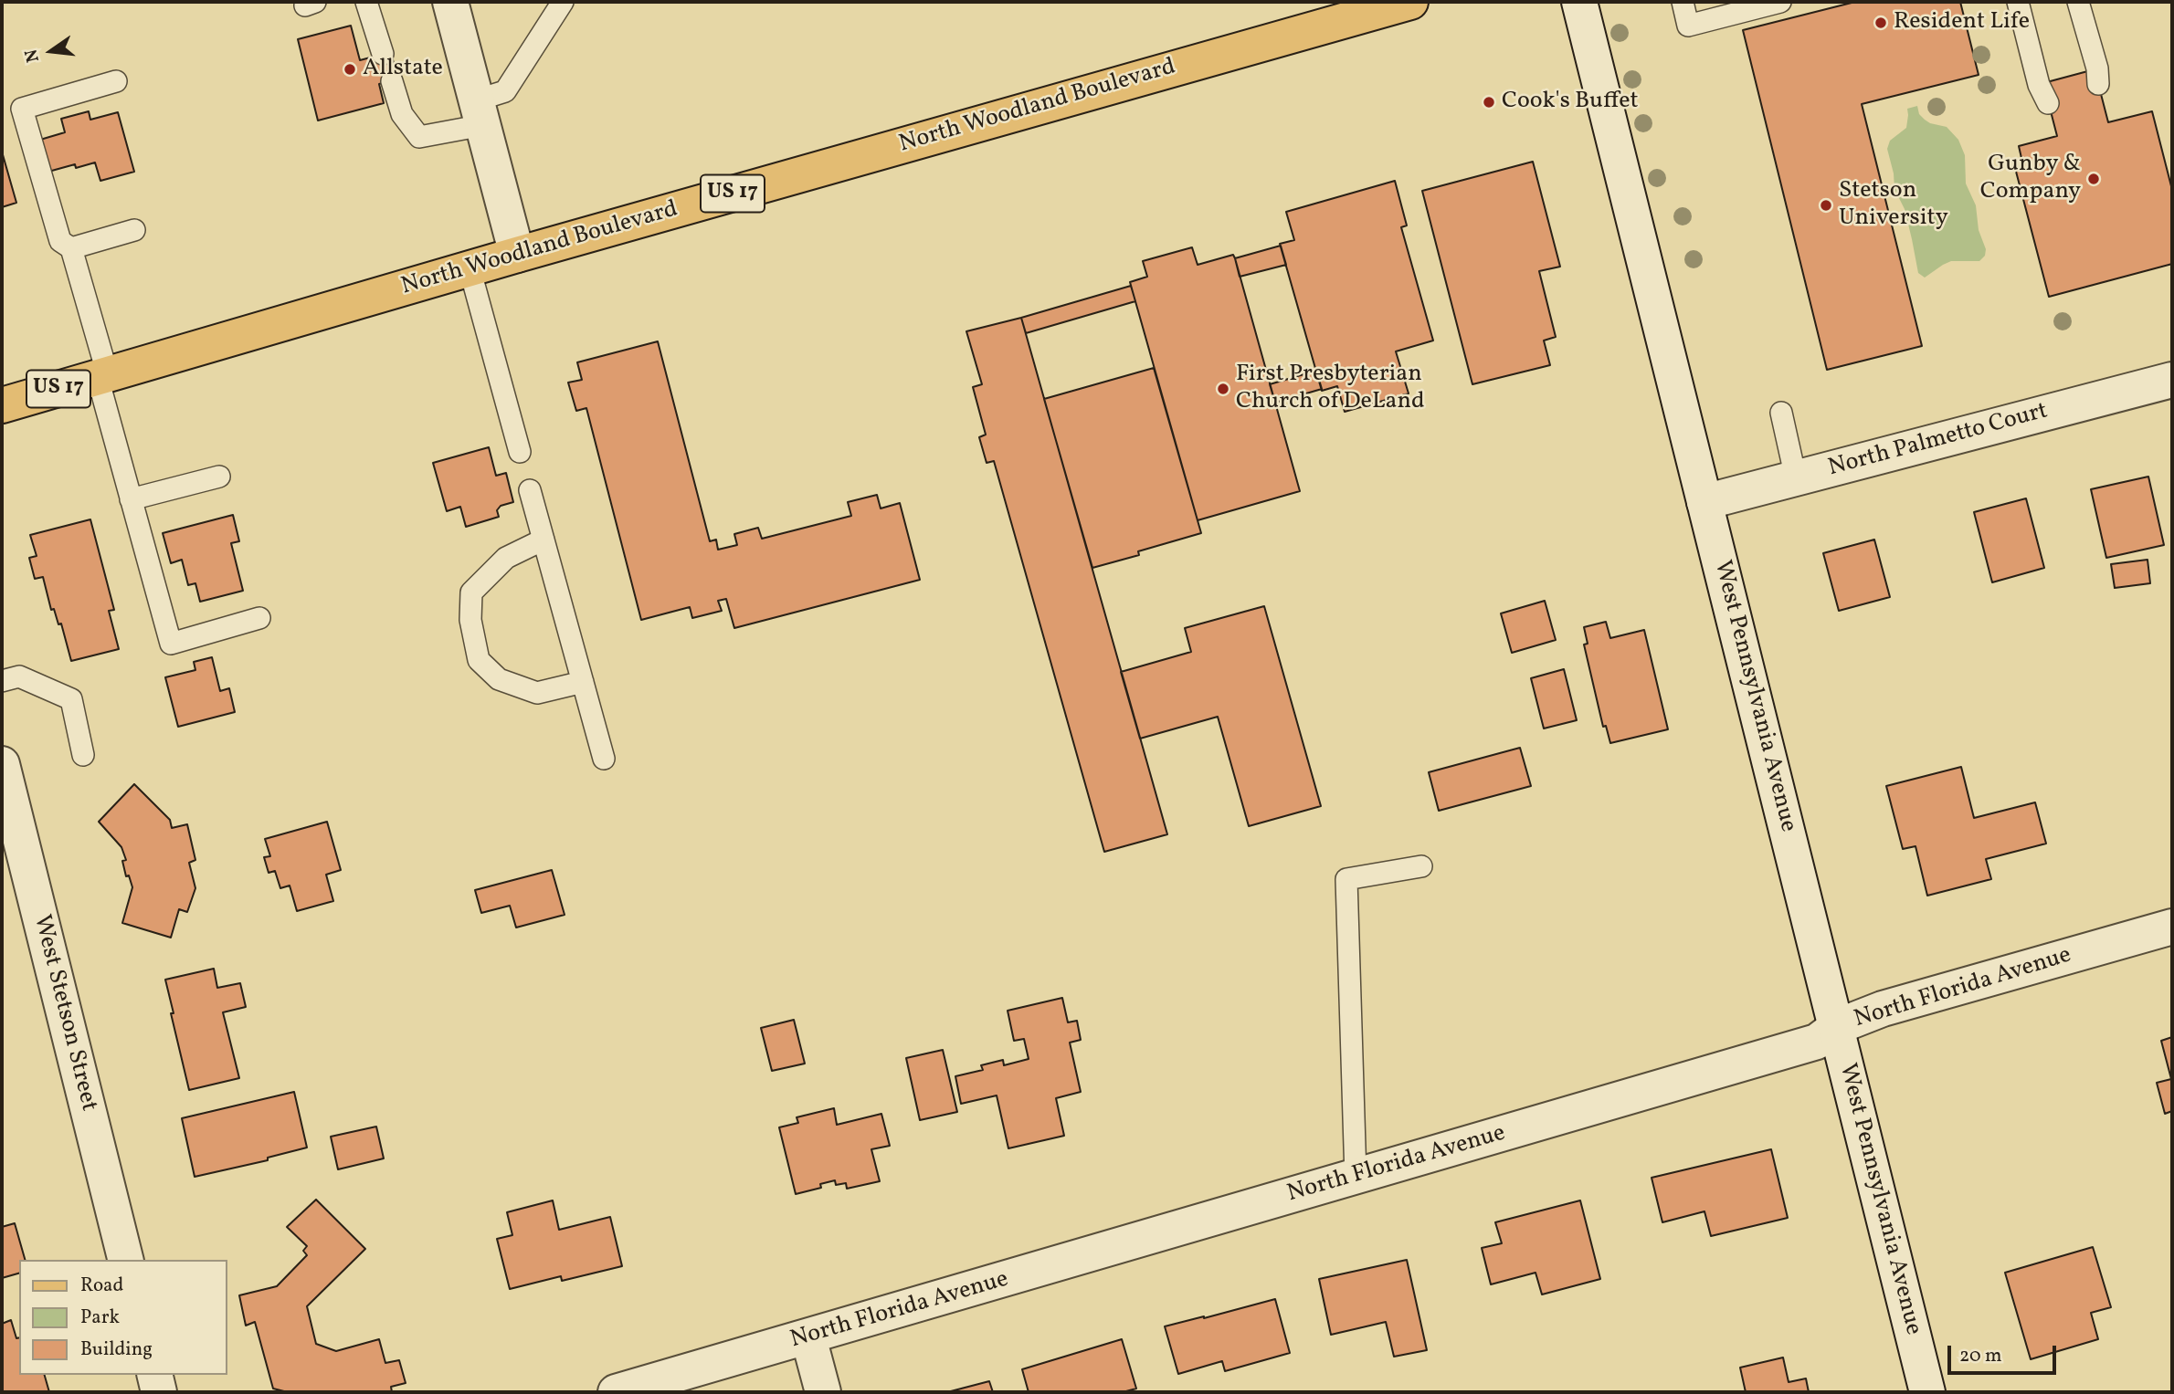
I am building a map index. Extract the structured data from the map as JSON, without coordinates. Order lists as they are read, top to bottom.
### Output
{
  "streets": {
    "main road": ["North Woodland Boulevard", "US 17"],
    "street": [
      "North Palmetto Court",
      "West Pennsylvania Avenue",
      "North Florida Avenue",
      "West Stetson Street"
    ]
  },
  "crossings": [
    ["North Palmetto Court", "West Pennsylvania Avenue"],
    ["West Pennsylvania Avenue", "North Florida Avenue"]
  ],
  "places": [
    "Resident Life",
    "Allstate",
    "Cook's Buffet",
    "Gunby & Company",
    "Stetson University",
    "First Presbyterian Church of DeLand"
  ],
  "legend": ["Road", "Park", "Building"],
  "scale_bar": "20 m",
  "north": "left"
}
